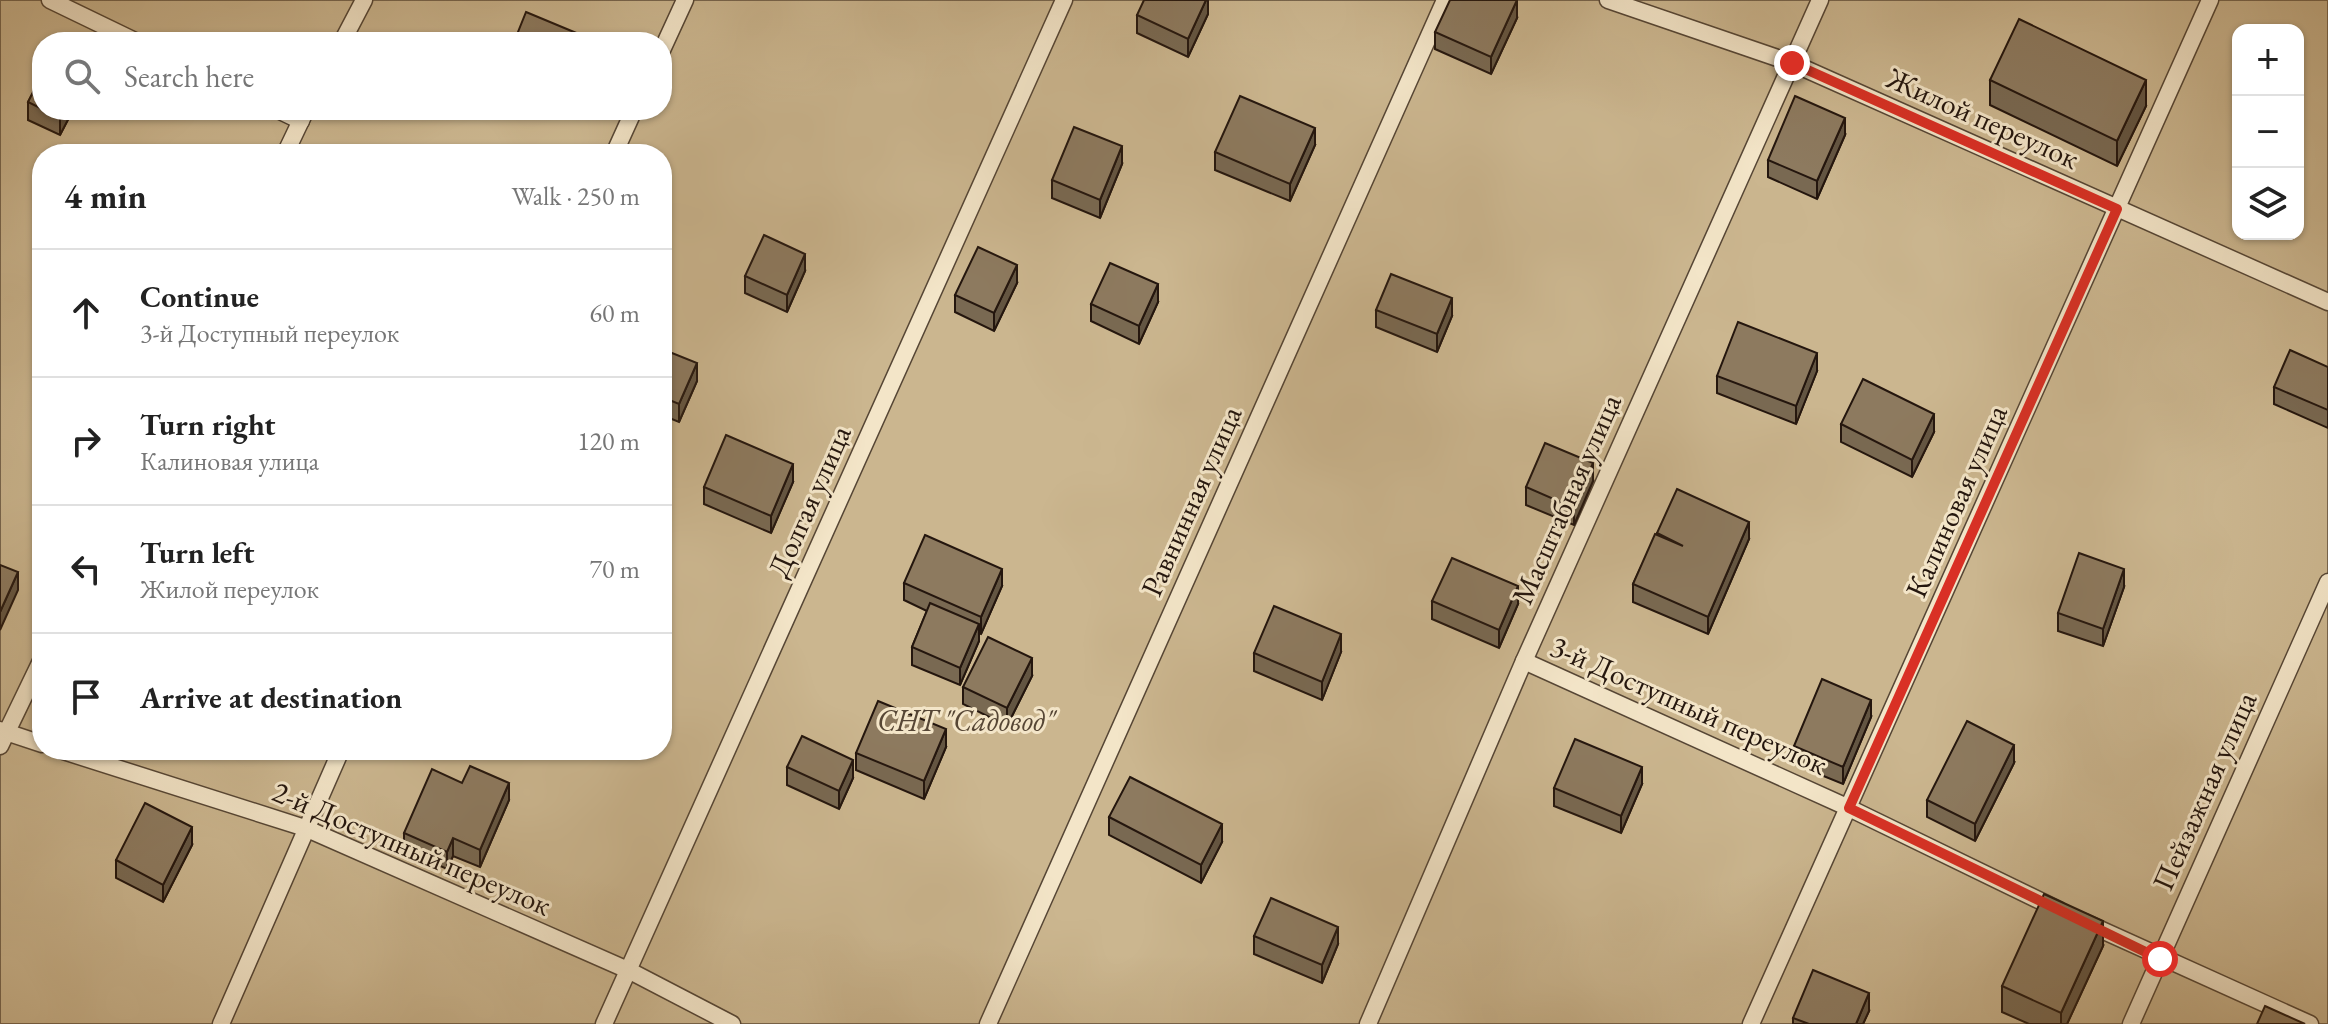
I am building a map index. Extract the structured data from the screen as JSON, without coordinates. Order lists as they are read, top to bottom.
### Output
{
  "streets": {
    "lane": [
      "Жилой переулок",
      "Масштабная улица",
      "Долгая улица",
      "Равнинная улица",
      "Калиновая улица",
      "3-й Доступный переулок",
      "Пейзажная улица",
      "2-й Доступный переулок"
    ]
  },
  "crossings": [
    ["Жилой переулок", "Масштабная улица"],
    ["Жилой переулок", "Калиновая улица"],
    ["Масштабная улица", "3-й Доступный переулок"],
    ["Долгая улица", "2-й Доступный переулок"],
    ["Калиновая улица", "3-й Доступный переулок"],
    ["3-й Доступный переулок", "Пейзажная улица"]
  ],
  "parks": ["СНТ \"Садовод\""],
  "page": {
    "map_buttons": ["+", "−"],
    "search": "Search here",
    "heading": ["4 min", "Walk · 250 m"],
    "list": [
      ["Continue", "3-й Доступный переулок", "60 m"],
      ["Turn right", "Калиновая улица", "120 m"],
      ["Turn left", "Жилой переулок", "70 m"],
      "Arrive at destination"
    ]
  }
}
